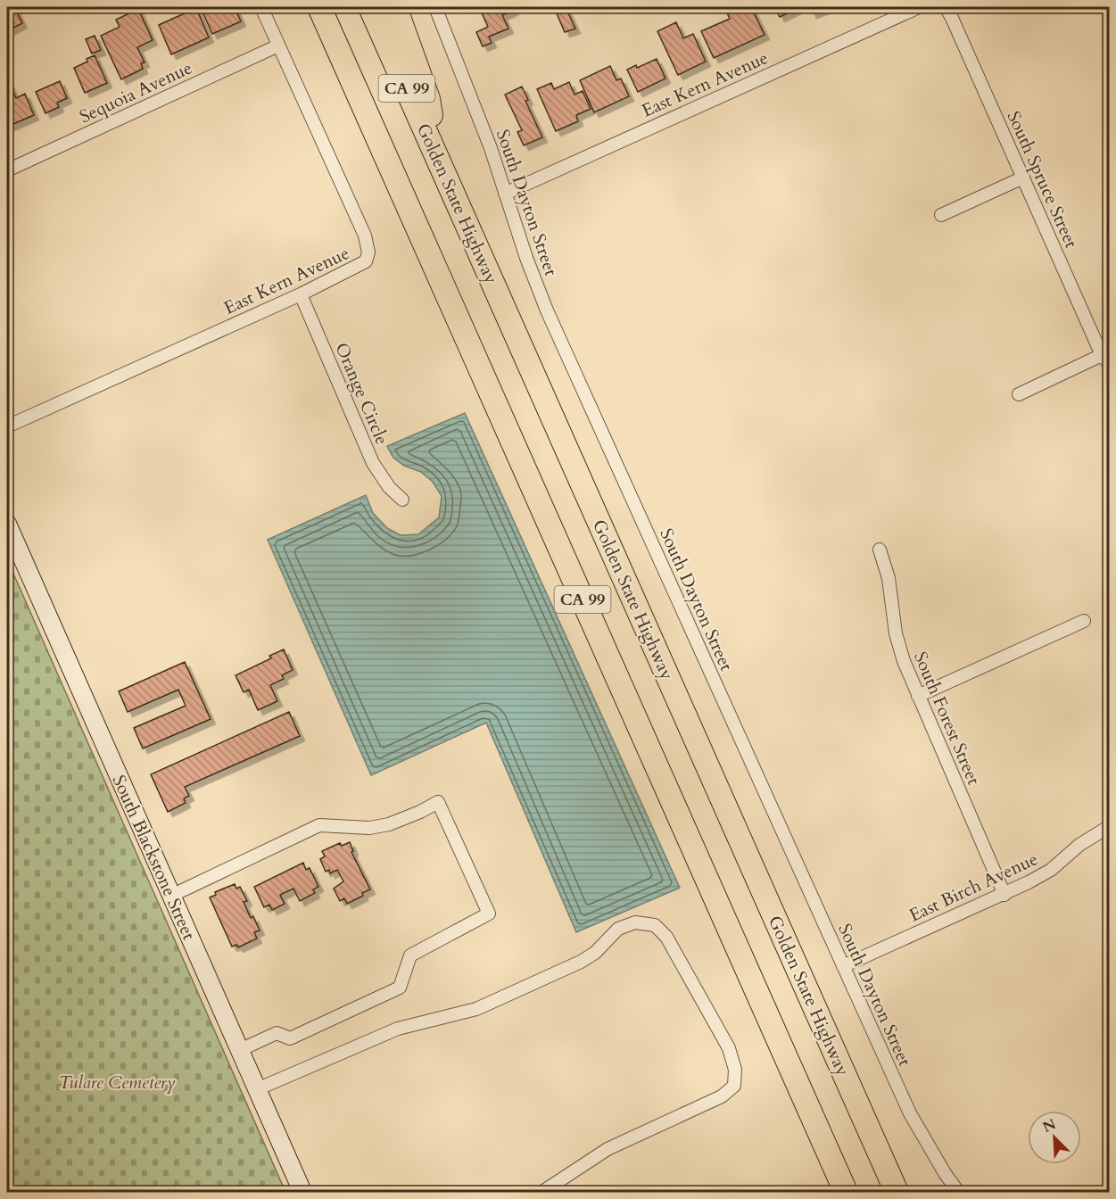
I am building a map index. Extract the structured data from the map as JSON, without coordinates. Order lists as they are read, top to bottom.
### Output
{
  "streets": {
    "highway": ["CA 99", "Golden State Highway"],
    "main road": ["South Blackstone Street"],
    "street": [
      "East Kern Avenue",
      "Sequoia Avenue",
      "South Spruce Street",
      "South Dayton Street",
      "Orange Circle",
      "South Forest Street",
      "East Birch Avenue"
    ]
  },
  "crossings": [
    ["East Kern Avenue", "Sequoia Avenue"],
    ["East Kern Avenue", "South Dayton Street"],
    ["East Kern Avenue", "Orange Circle"],
    ["South Dayton Street", "East Birch Avenue"],
    ["South Forest Street", "East Birch Avenue"]
  ],
  "parks": ["Tulare Cemetery"],
  "north": "top left"
}
